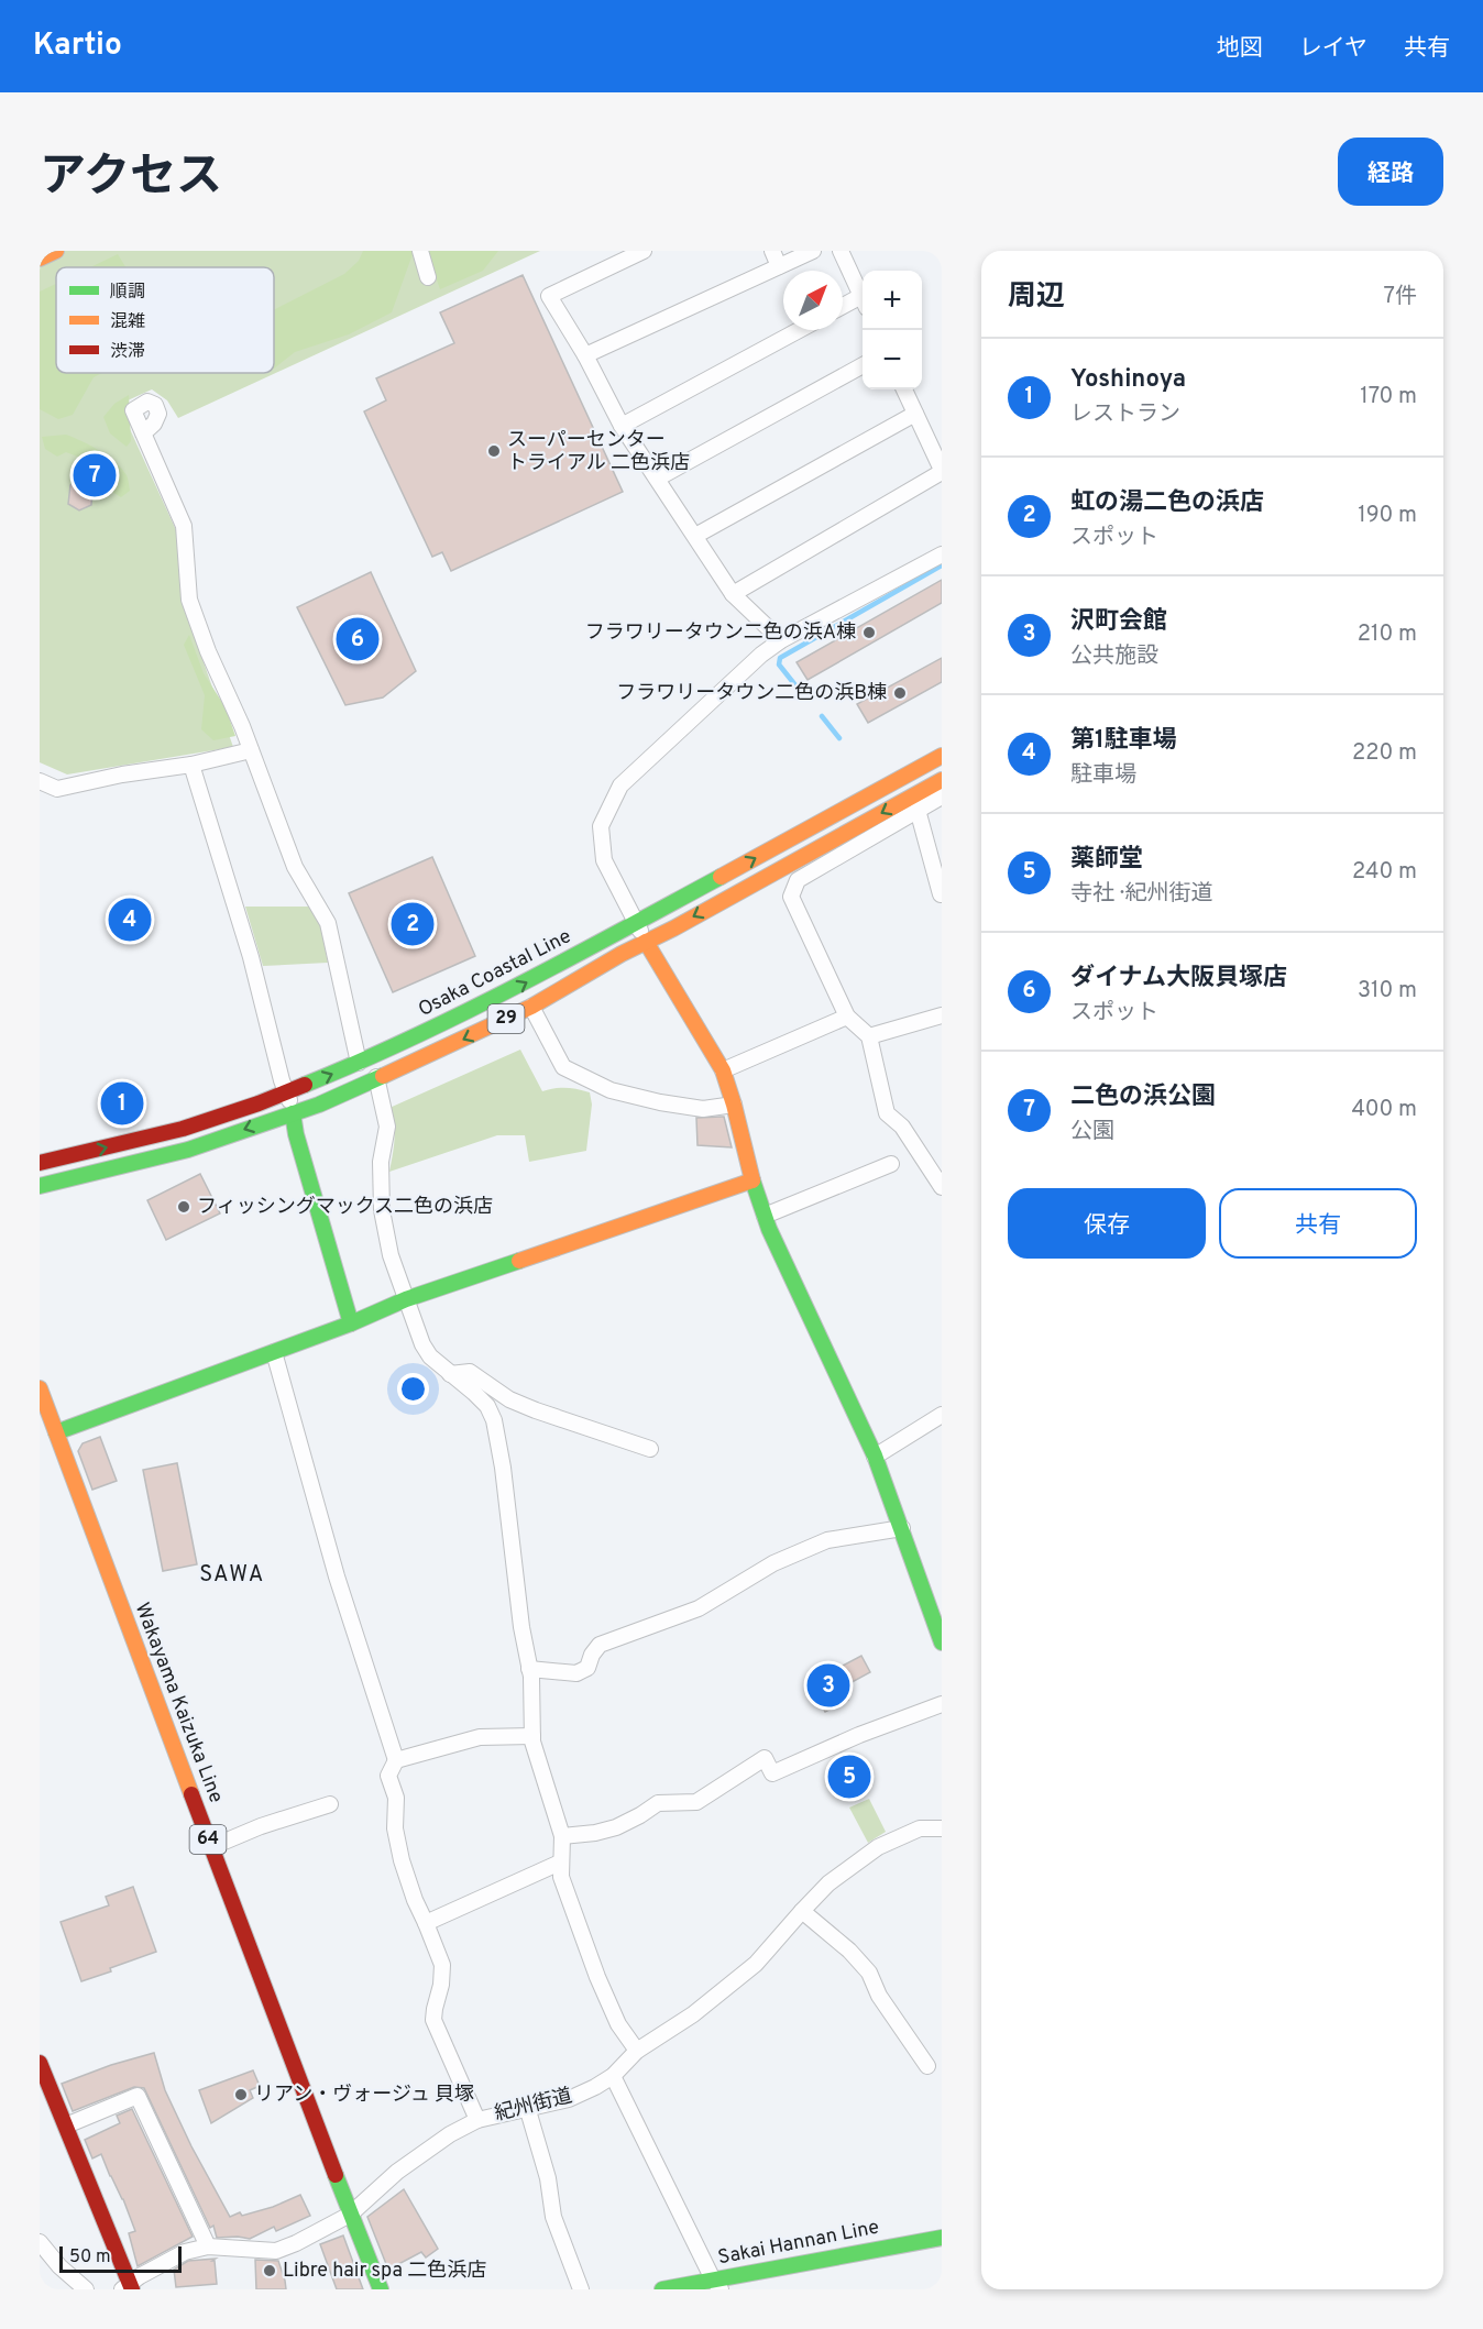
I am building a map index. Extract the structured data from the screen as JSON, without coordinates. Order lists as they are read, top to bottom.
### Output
{
  "streets": {
    "main road": [
      "Osaka Coastal Line",
      "29",
      "Wakayama Kaizuka Line",
      "64",
      "Sakai Hannan Line"
    ],
    "street": ["紀州街道"]
  },
  "crossings": [
    ["Wakayama Kaizuka Line", "紀州街道"]
  ],
  "districts": ["SAWA"],
  "places": [
    "スーパーセンター トライアル 二色浜店",
    "フラワリータウン二色の浜A棟",
    "フラワリータウン二色の浜B棟",
    "フィッシングマックス二色の浜店",
    "リアン・ヴォージュ 貝塚",
    "Libre hair spa 二色浜店"
  ],
  "legend": ["順調", "混雑", "渋滞"],
  "scale_bar": "50 m",
  "north": "top right",
  "page": {
    "header": "Kartio",
    "nav": ["地図", "レイヤ", "共有"],
    "title": "アクセス",
    "buttons": [
      "経路",
      ["保存", "共有"]
    ],
    "heading": ["周辺", "7件"],
    "map_buttons": ["+", "−"],
    "list": [
      {
        "mark": "1",
        "name": "Yoshinoya",
        "note": "レストラン",
        "value": "170 m"
      },
      {
        "mark": "2",
        "name": "虹の湯二色の浜店",
        "note": "スポット",
        "value": "190 m"
      },
      {
        "mark": "3",
        "name": "沢町会館",
        "note": "公共施設",
        "value": "210 m"
      },
      {
        "mark": "4",
        "name": "第1駐車場",
        "note": "駐車場",
        "value": "220 m"
      },
      {
        "mark": "5",
        "name": "薬師堂",
        "note": "寺社 · 紀州街道",
        "value": "240 m"
      },
      {
        "mark": "6",
        "name": "ダイナム大阪貝塚店",
        "note": "スポット",
        "value": "310 m"
      },
      {
        "mark": "7",
        "name": "二色の浜公園",
        "note": "公園",
        "value": "400 m"
      }
    ],
    "pins": [
      "7",
      "6",
      "4",
      "2",
      "1",
      "3",
      "5"
    ],
    "scale": "50 m"
  }
}
